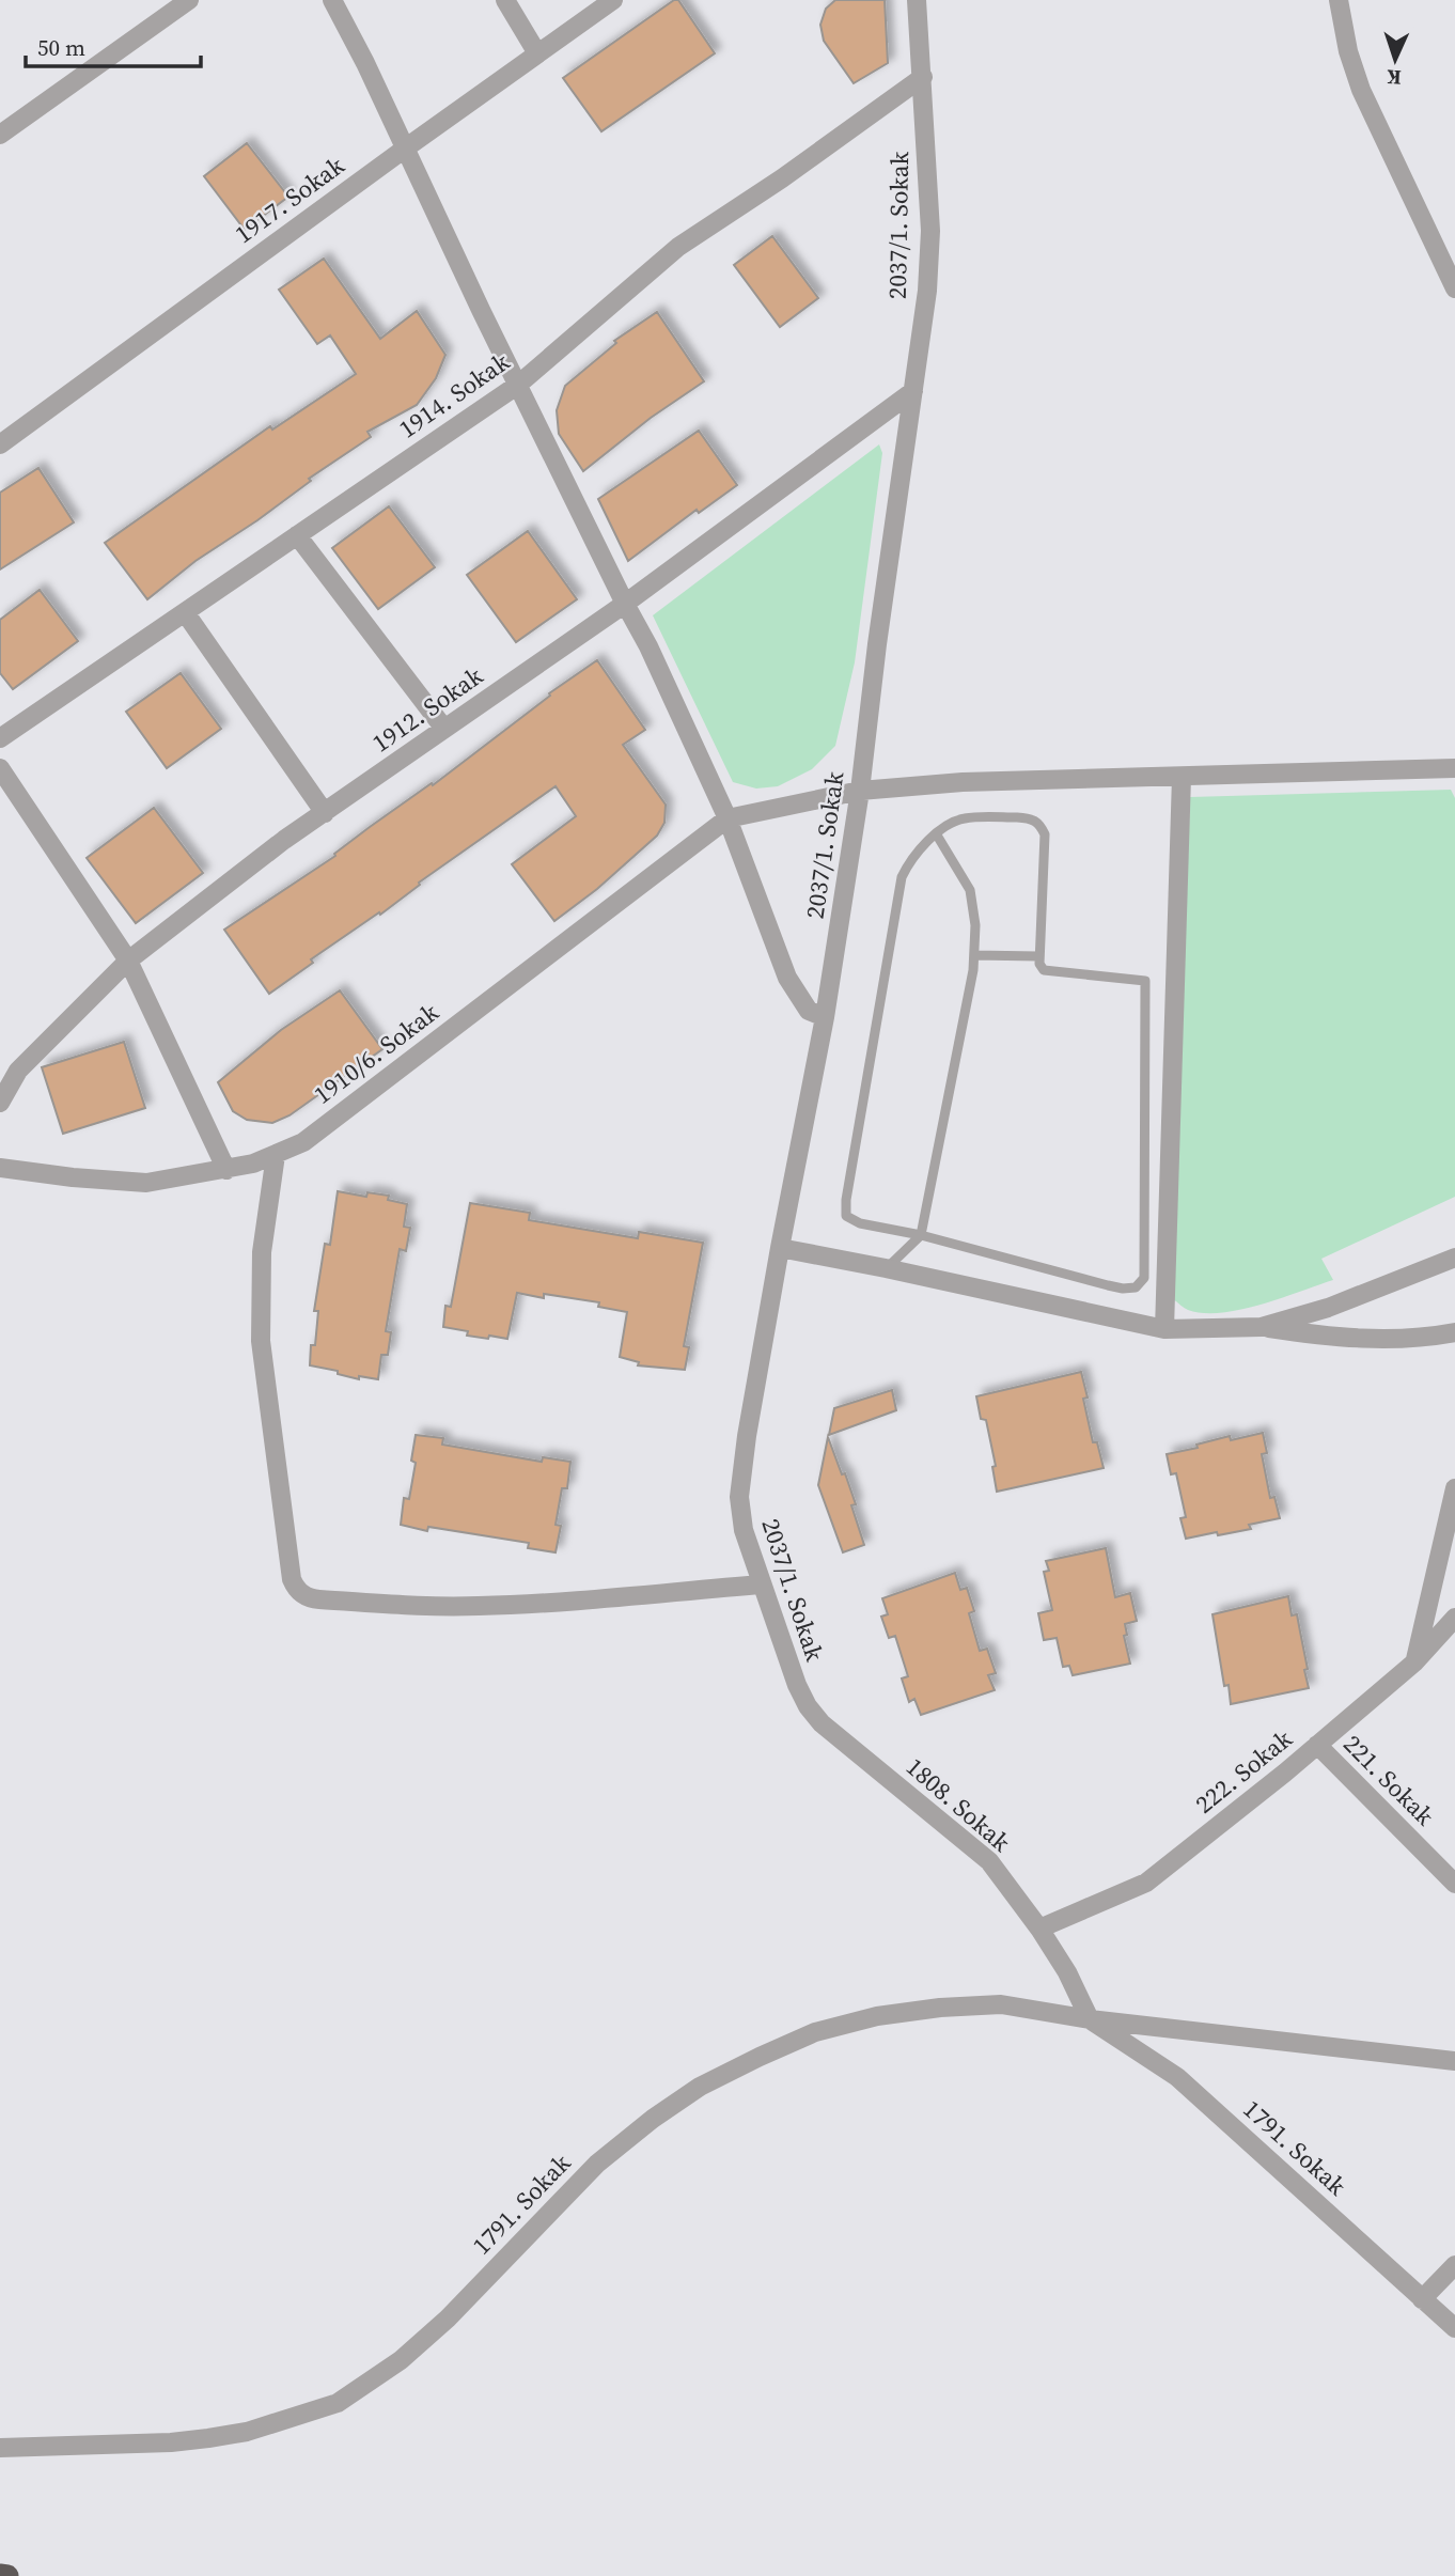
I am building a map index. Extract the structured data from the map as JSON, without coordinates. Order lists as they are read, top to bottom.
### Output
{
  "streets": {
    "street": [
      "1917. Sokak",
      "2037/1. Sokak",
      "1914. Sokak",
      "1912. Sokak",
      "1910/6. Sokak",
      "222. Sokak",
      "221. Sokak",
      "1808. Sokak",
      "1791. Sokak"
    ]
  },
  "crossings": [
    ["2037/1. Sokak", "1914. Sokak"],
    ["2037/1. Sokak", "1912. Sokak"],
    ["2037/1. Sokak", "1808. Sokak"],
    ["222. Sokak", "221. Sokak"],
    ["222. Sokak", "1808. Sokak"],
    ["1808. Sokak", "1791. Sokak"]
  ],
  "scale_bar": "50 m",
  "north": "bottom"
}
